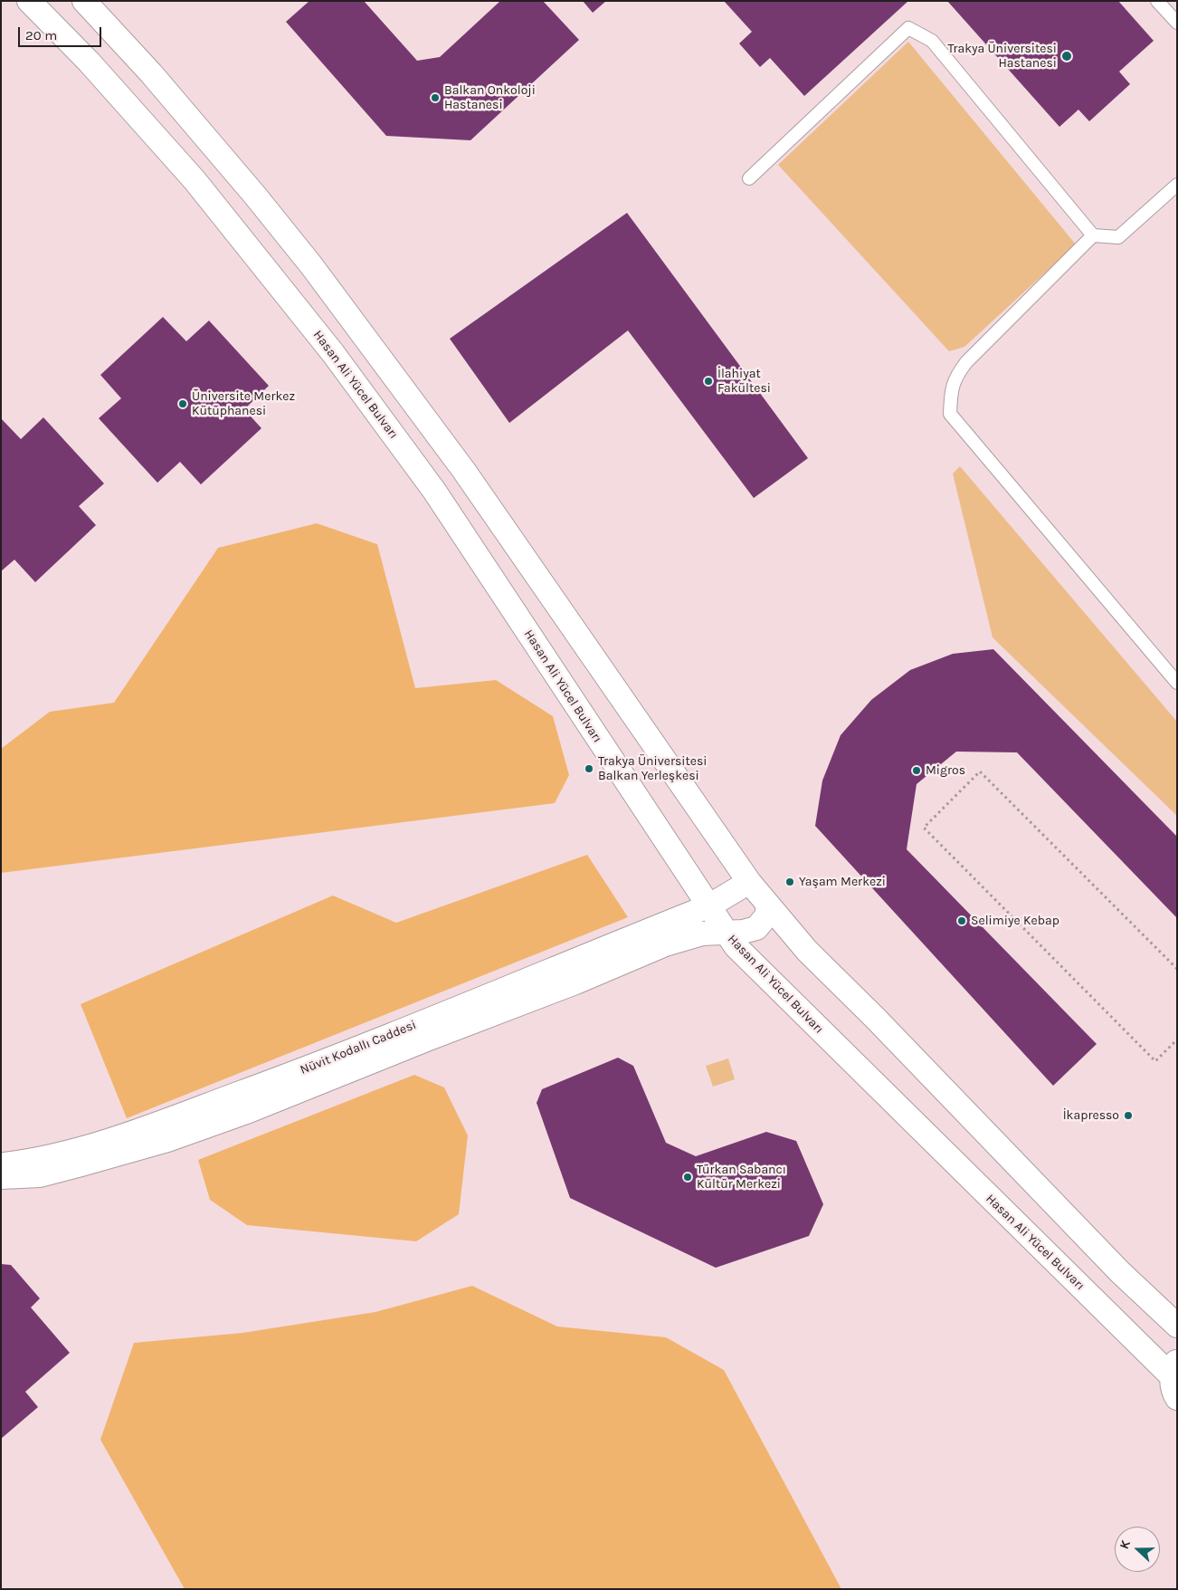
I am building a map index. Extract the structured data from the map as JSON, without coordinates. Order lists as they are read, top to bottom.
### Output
{
  "streets": {
    "street": ["Hasan Ali Yücel Bulvarı", "Nüvit Kodallı Caddesi"]
  },
  "crossings": [
    ["Hasan Ali Yücel Bulvarı", "Nüvit Kodallı Caddesi"]
  ],
  "places": [
    "Trakya Üniversitesi Hastanesi",
    "Balkan Onkoloji Hastanesi",
    "İlahiyat Fakültesi",
    "Üniversite Merkez Kütüphanesi",
    "Trakya Üniversitesi Balkan Yerleşkesi",
    "Migros",
    "Yaşam Merkezi",
    "Selimiye Kebap",
    "İkapresso",
    "Türkan Sabancı Kültür Merkezi"
  ],
  "scale_bar": "20 m",
  "north": "left"
}
